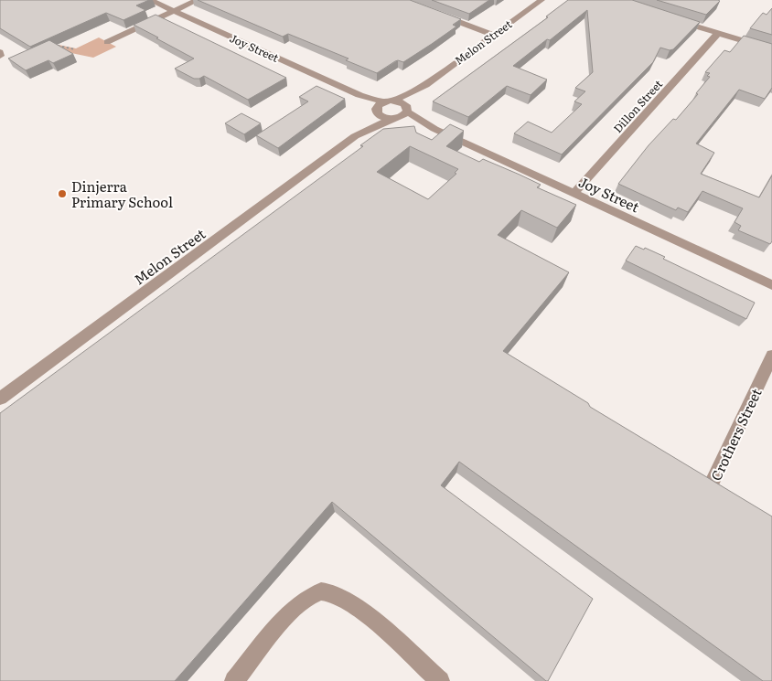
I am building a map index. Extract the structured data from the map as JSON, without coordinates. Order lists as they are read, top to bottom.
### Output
{
  "streets": {
    "street": [
      "Melon Street",
      "Joy Street",
      "Dillon Street",
      "Crothers Street"
    ]
  },
  "crossings": [
    ["Melon Street", "Joy Street"],
    ["Joy Street", "Dillon Street"]
  ],
  "places": ["Dinjerra Primary School"]
}
